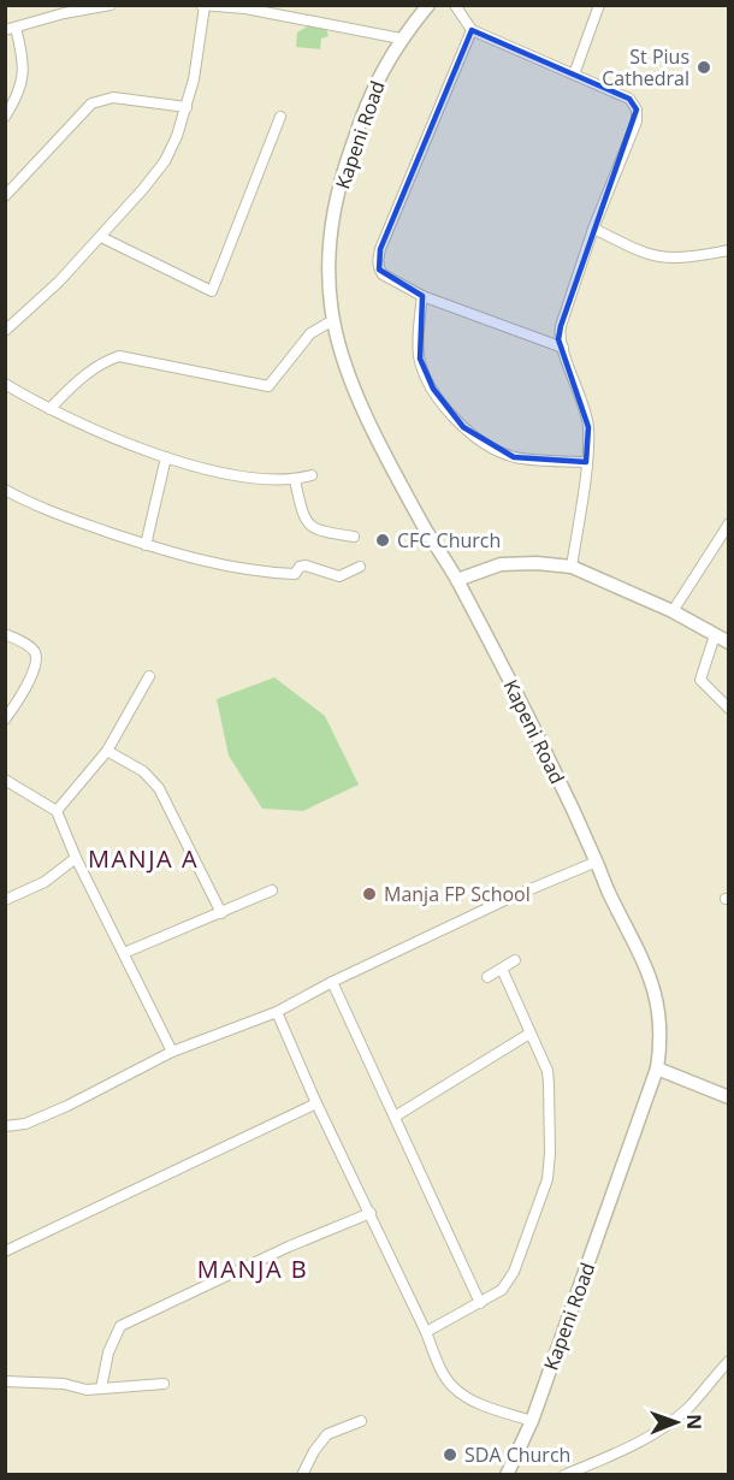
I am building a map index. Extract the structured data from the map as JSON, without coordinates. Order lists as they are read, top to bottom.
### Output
{
  "streets": {
    "main road": ["Kapeni Road"]
  },
  "districts": ["MANJA A", "MANJA B"],
  "places": [
    "St Pius Cathedral",
    "CFC Church",
    "Manja FP School",
    "SDA Church"
  ],
  "north": "right"
}
